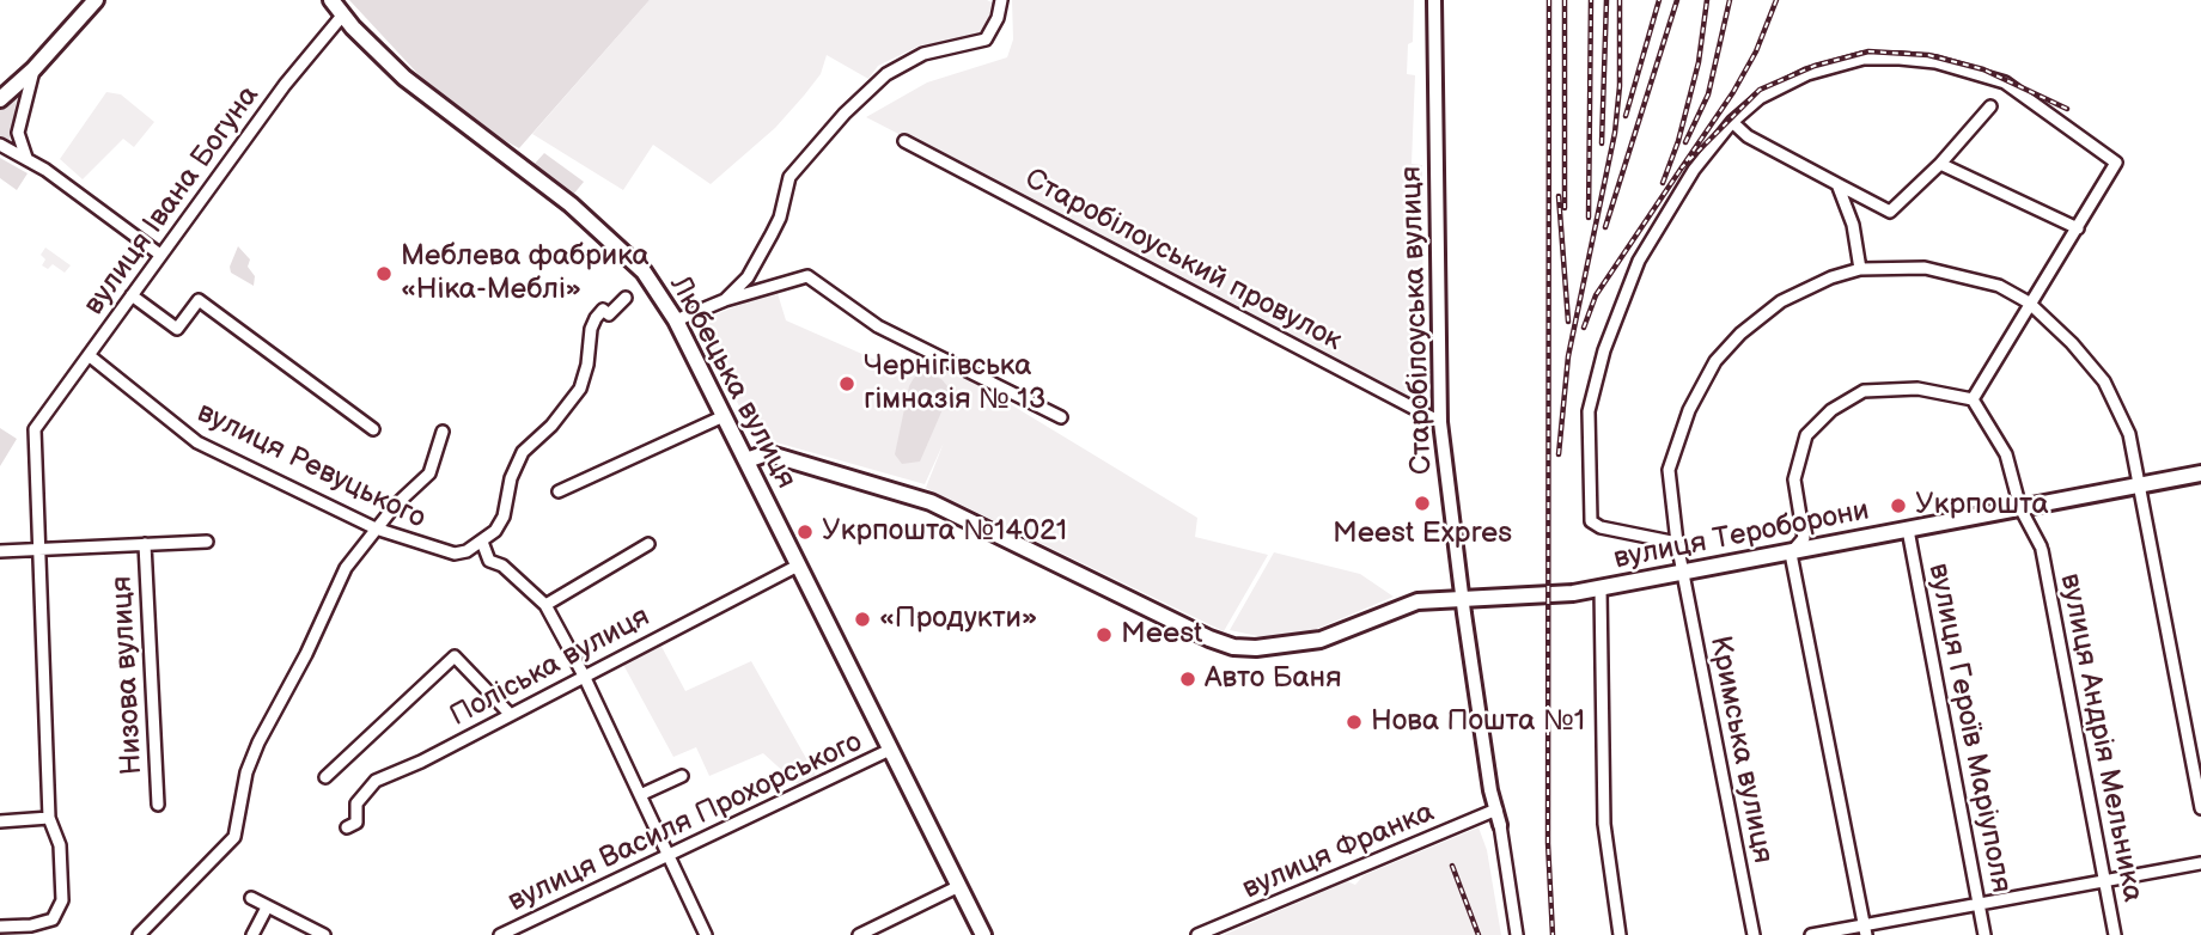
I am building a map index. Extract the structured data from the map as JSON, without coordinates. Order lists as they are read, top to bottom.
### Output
{
  "streets": {
    "main road": ["Любецька вулиця", "вулиця Тероборони"],
    "street": [
      "вулиця Івана Богуна",
      "Старобілоуський провулок",
      "Старобілоуська вулиця",
      "вулиця Ревуцького",
      "Поліська вулиця",
      "Низова вулиця",
      "вулиця Героїв Маріуполя",
      "вулиця Андрія Мельника",
      "Кримська вулиця",
      "вулиця Василя Прохорського",
      "вулиця Франка"
    ]
  },
  "crossings": [
    ["вулиця Івана Богуна", "Любецька вулиця"],
    ["вулиця Івана Богуна", "вулиця Ревуцького"],
    ["Старобілоуський провулок", "Старобілоуська вулиця"],
    ["Старобілоуська вулиця", "вулиця Тероборони"],
    ["Старобілоуська вулиця", "вулиця Франка"],
    ["Любецька вулиця", "вулиця Тероборони"],
    ["Любецька вулиця", "Поліська вулиця"],
    ["Любецька вулиця", "вулиця Василя Прохорського"],
    ["вулиця Тероборони", "вулиця Героїв Маріуполя"],
    ["вулиця Тероборони", "вулиця Андрія Мельника"],
    ["вулиця Тероборони", "Кримська вулиця"]
  ],
  "places": [
    "Меблева фабрика «Ніка-Меблі»",
    "Чернігівська гімназія № 13",
    "Meest Expres",
    "Укрпошта",
    "Укрпошта №14021",
    "«Продукти»",
    "Meest",
    "Авто Баня",
    "Нова Пошта №1"
  ]
}
